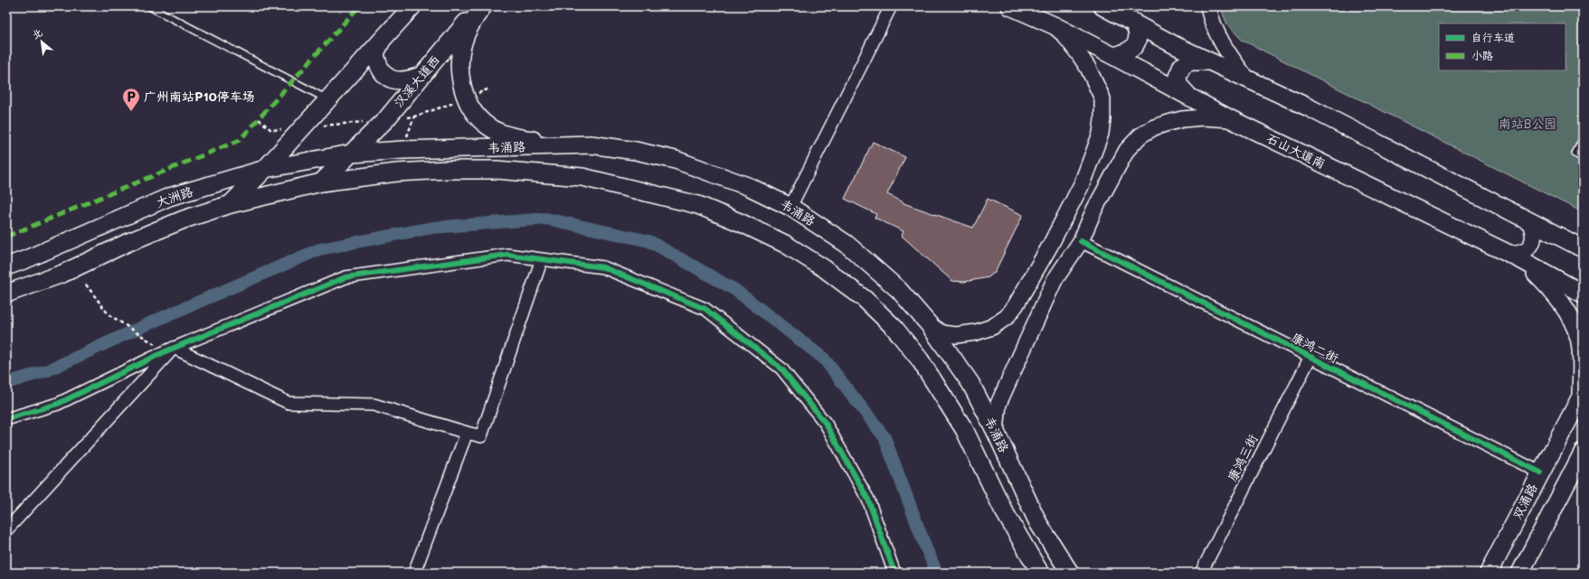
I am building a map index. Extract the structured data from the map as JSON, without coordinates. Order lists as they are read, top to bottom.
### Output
{
  "streets": {
    "main road": [
      "汉溪大道西",
      "韦涌路",
      "石山大道南",
      "大洲路",
      "双涌路"
    ],
    "street": ["康鸿二街", "康鸿三街"]
  },
  "crossings": [
    ["汉溪大道西", "韦涌路"],
    ["汉溪大道西", "大洲路"],
    ["韦涌路", "大洲路"],
    ["康鸿二街", "康鸿三街"],
    ["康鸿二街", "双涌路"]
  ],
  "parks": ["南站B公园"],
  "places": {
    "parking": ["广州南站P10停车场"]
  },
  "legend": ["自行车道", "小路"],
  "north": "top left"
}
